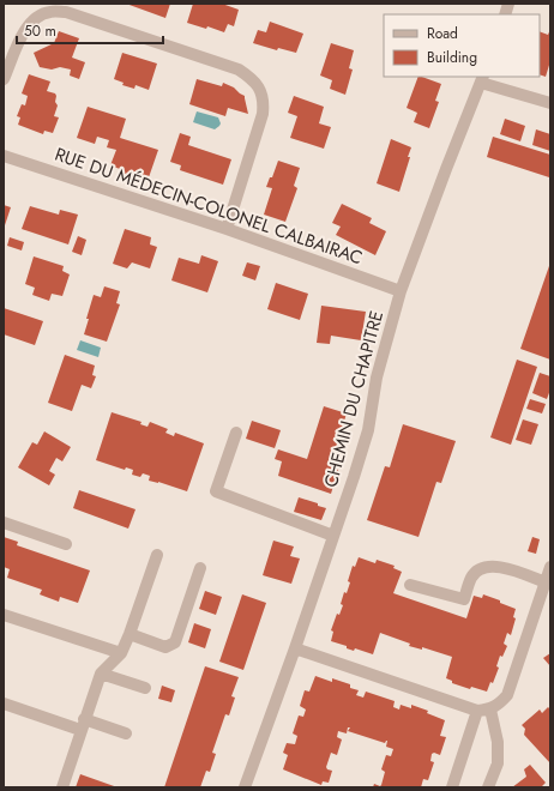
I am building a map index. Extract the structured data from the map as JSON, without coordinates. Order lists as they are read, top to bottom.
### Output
{
  "streets": {
    "street": ["RUE DU MÉDECIN-COLONEL CALBAIRAC", "CHEMIN DU CHAPITRE"]
  },
  "crossings": [
    ["RUE DU MÉDECIN-COLONEL CALBAIRAC", "CHEMIN DU CHAPITRE"]
  ],
  "legend": ["Road", "Building"],
  "scale_bar": "50 m"
}
